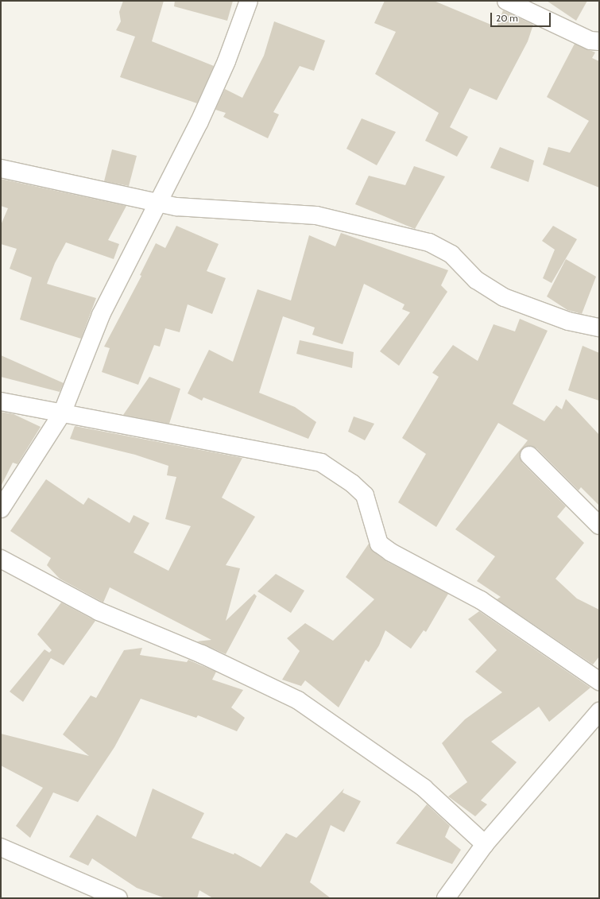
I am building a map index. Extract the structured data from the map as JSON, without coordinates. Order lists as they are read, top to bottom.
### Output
{
  "scale_bar": "20 m"
}
